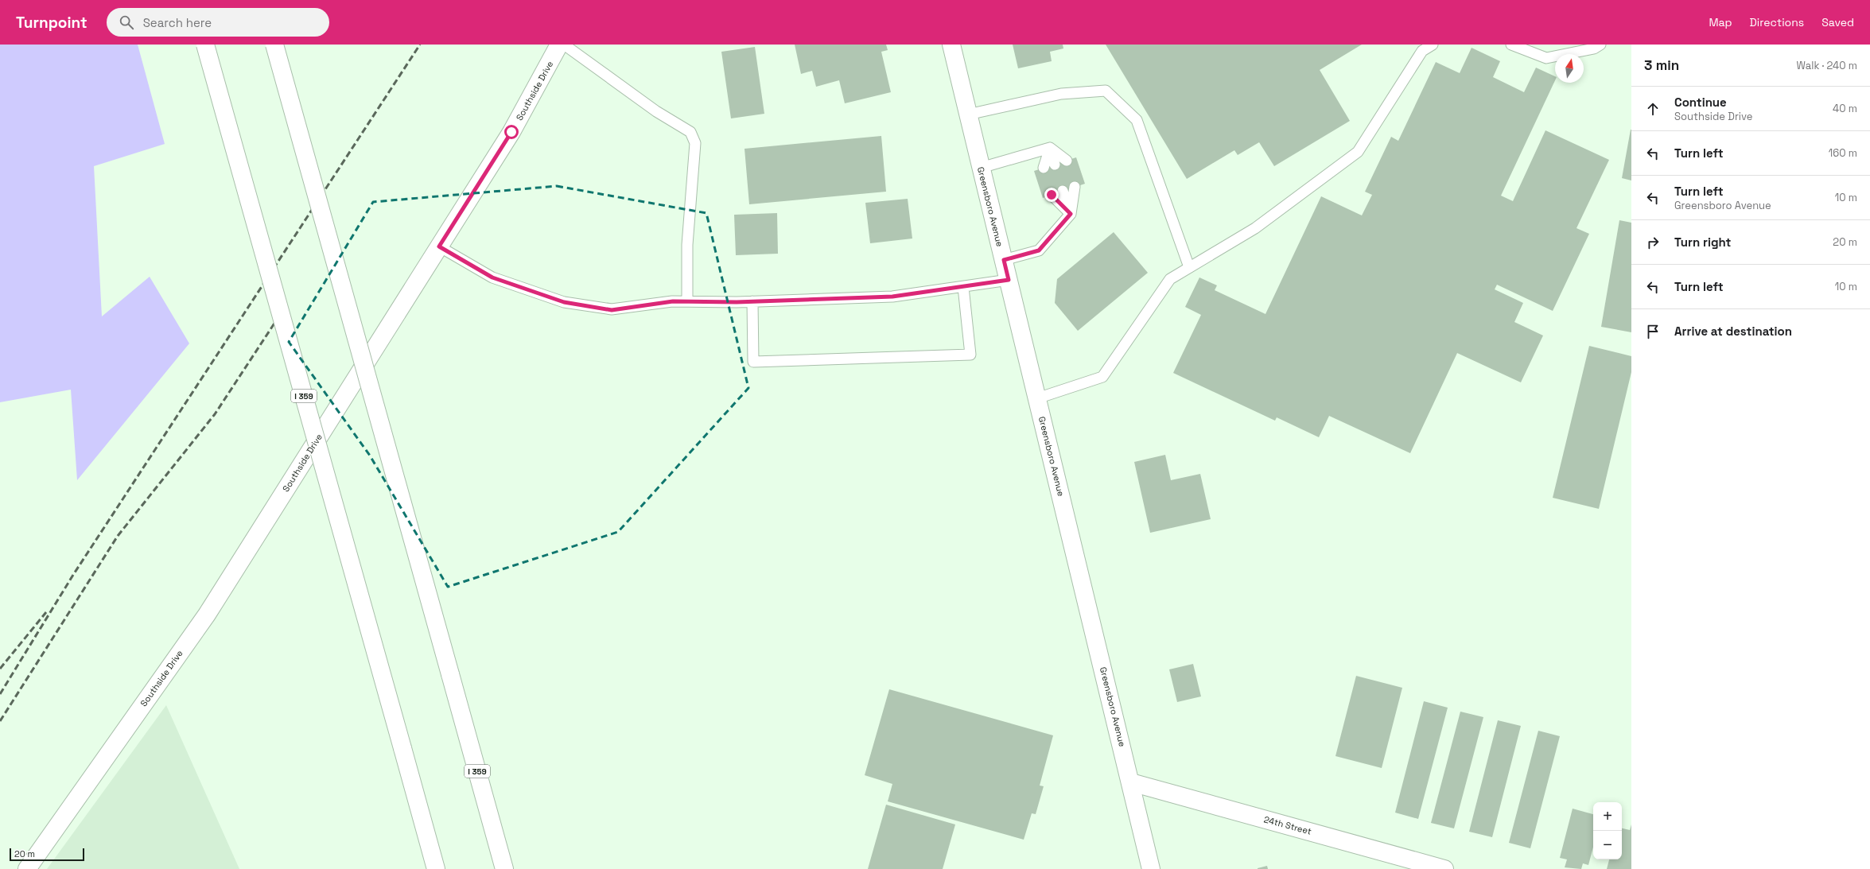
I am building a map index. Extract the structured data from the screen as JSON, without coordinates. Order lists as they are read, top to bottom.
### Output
{
  "streets": {
    "main road": [
      "Southside Drive",
      "Greensboro Avenue",
      "I 359",
      "24th Street"
    ]
  },
  "crossings": [
    ["Greensboro Avenue", "24th Street"]
  ],
  "scale_bar": "20 m",
  "north": "top",
  "page": {
    "header": "Turnpoint",
    "search": "Search here",
    "nav": ["Map", "Directions", "Saved"],
    "heading": ["3 min", "Walk · 240 m"],
    "list": [
      ["Continue", "Southside Drive", "40 m"],
      ["Turn left", "160 m"],
      ["Turn left", "Greensboro Avenue", "10 m"],
      ["Turn right", "20 m"],
      ["Turn left", "10 m"],
      "Arrive at destination"
    ],
    "map_buttons": ["+", "−"],
    "scale": "20 m"
  }
}
